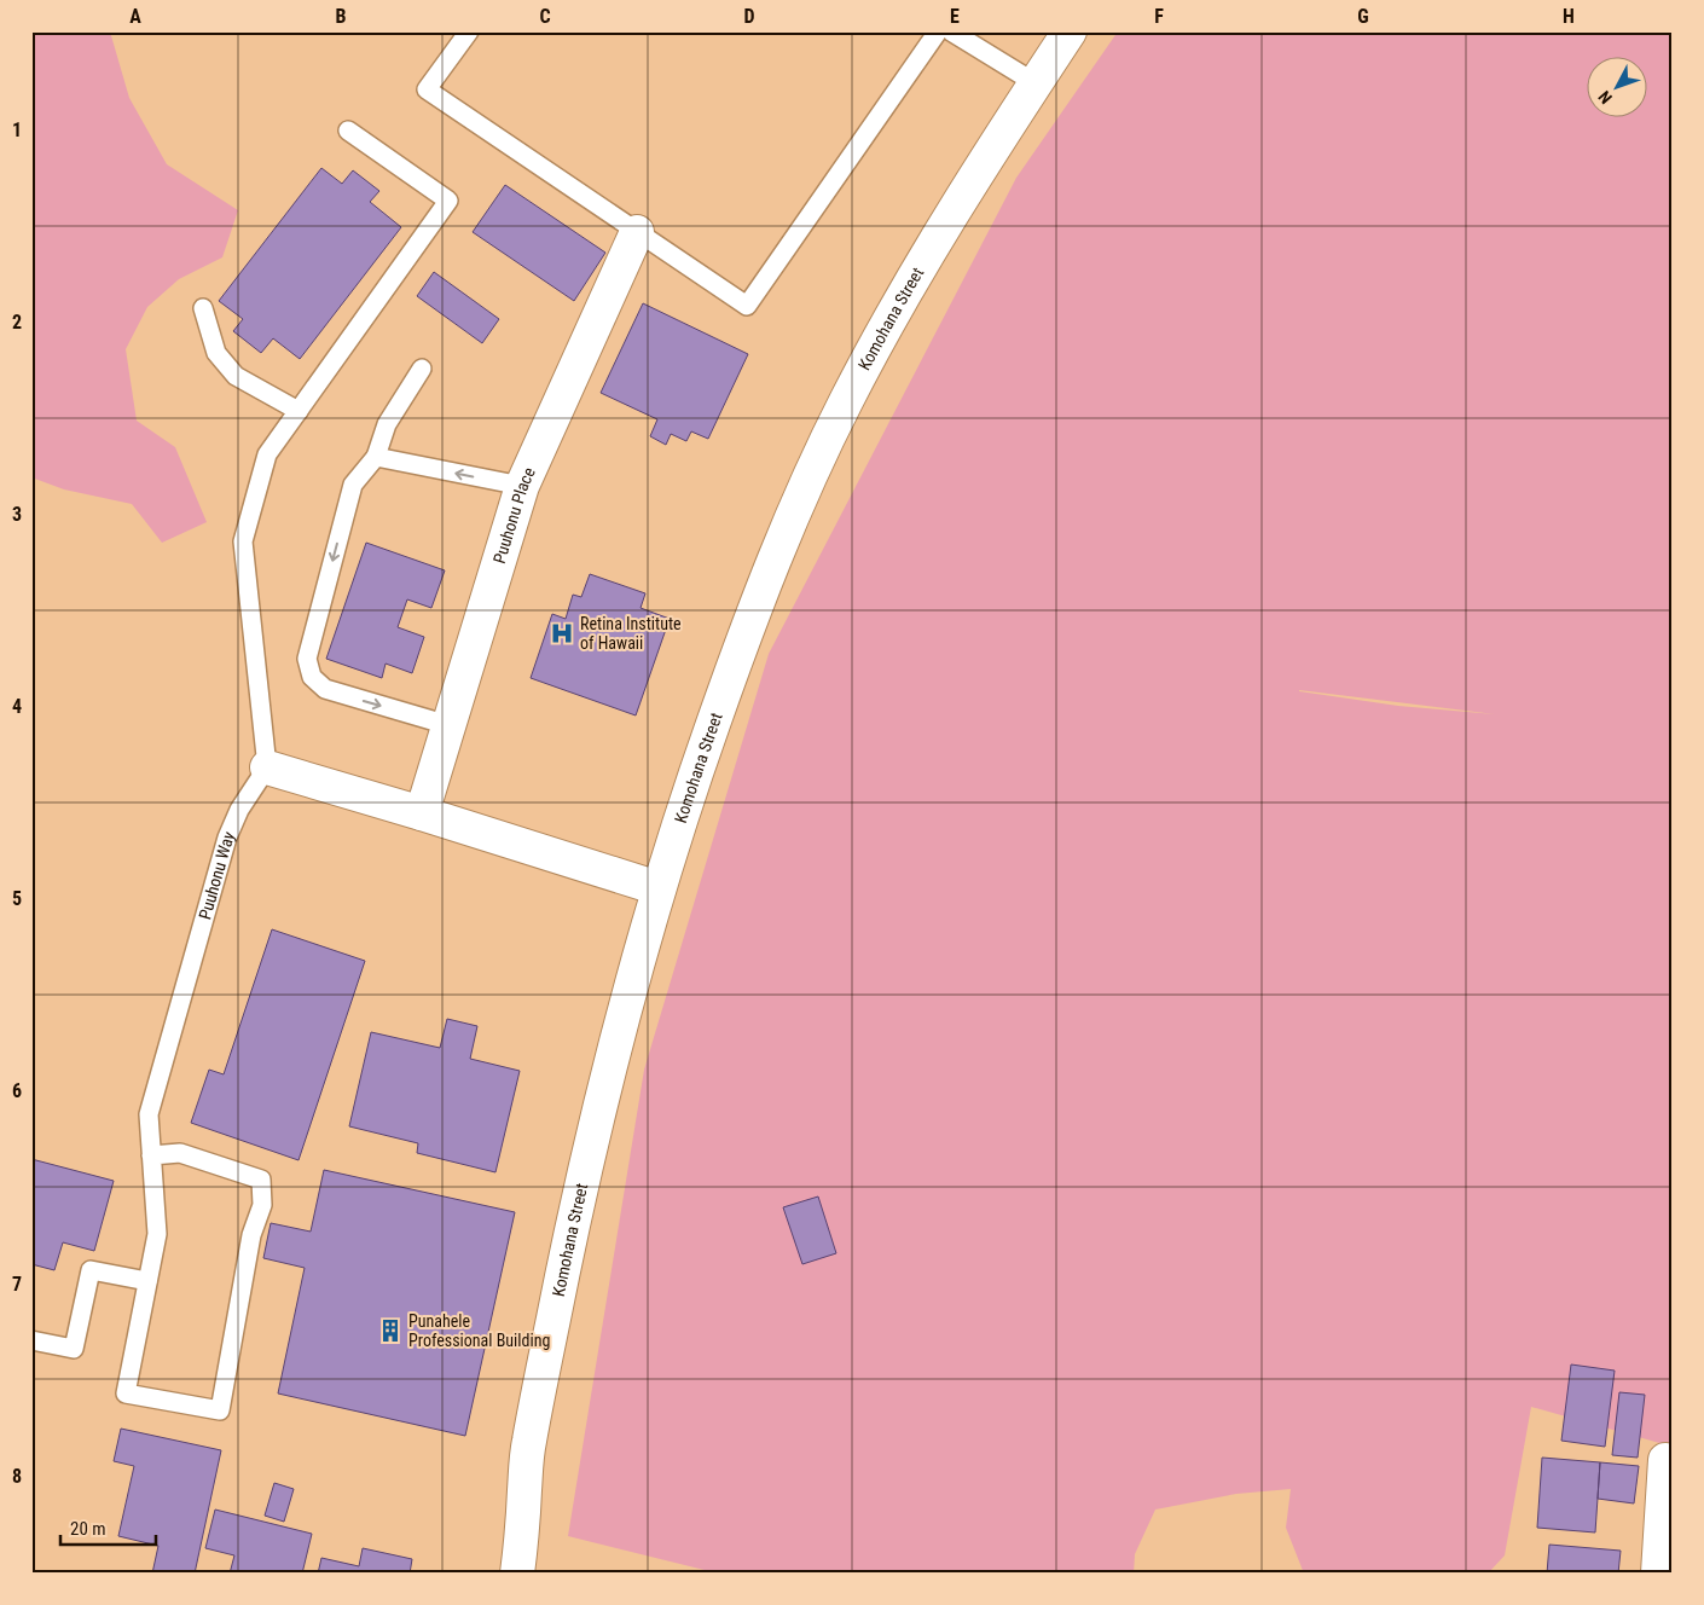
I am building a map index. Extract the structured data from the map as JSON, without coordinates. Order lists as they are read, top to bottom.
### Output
{
  "streets": {
    "main road": ["Komohana Street", "Puuhonu Place"],
    "lane": ["Puuhonu Way"]
  },
  "places": {
    "hospital": ["Retina Institute of Hawaii"],
    "building": ["Punahele Professional Building"]
  },
  "scale_bar": "20 m",
  "north": "bottom left",
  "grid": {
    "columns": [
      "A",
      "B",
      "C",
      "D",
      "E",
      "F",
      "G",
      "H"
    ],
    "rows": [
      "1",
      "2",
      "3",
      "4",
      "5",
      "6",
      "7",
      "8"
    ]
  }
}
